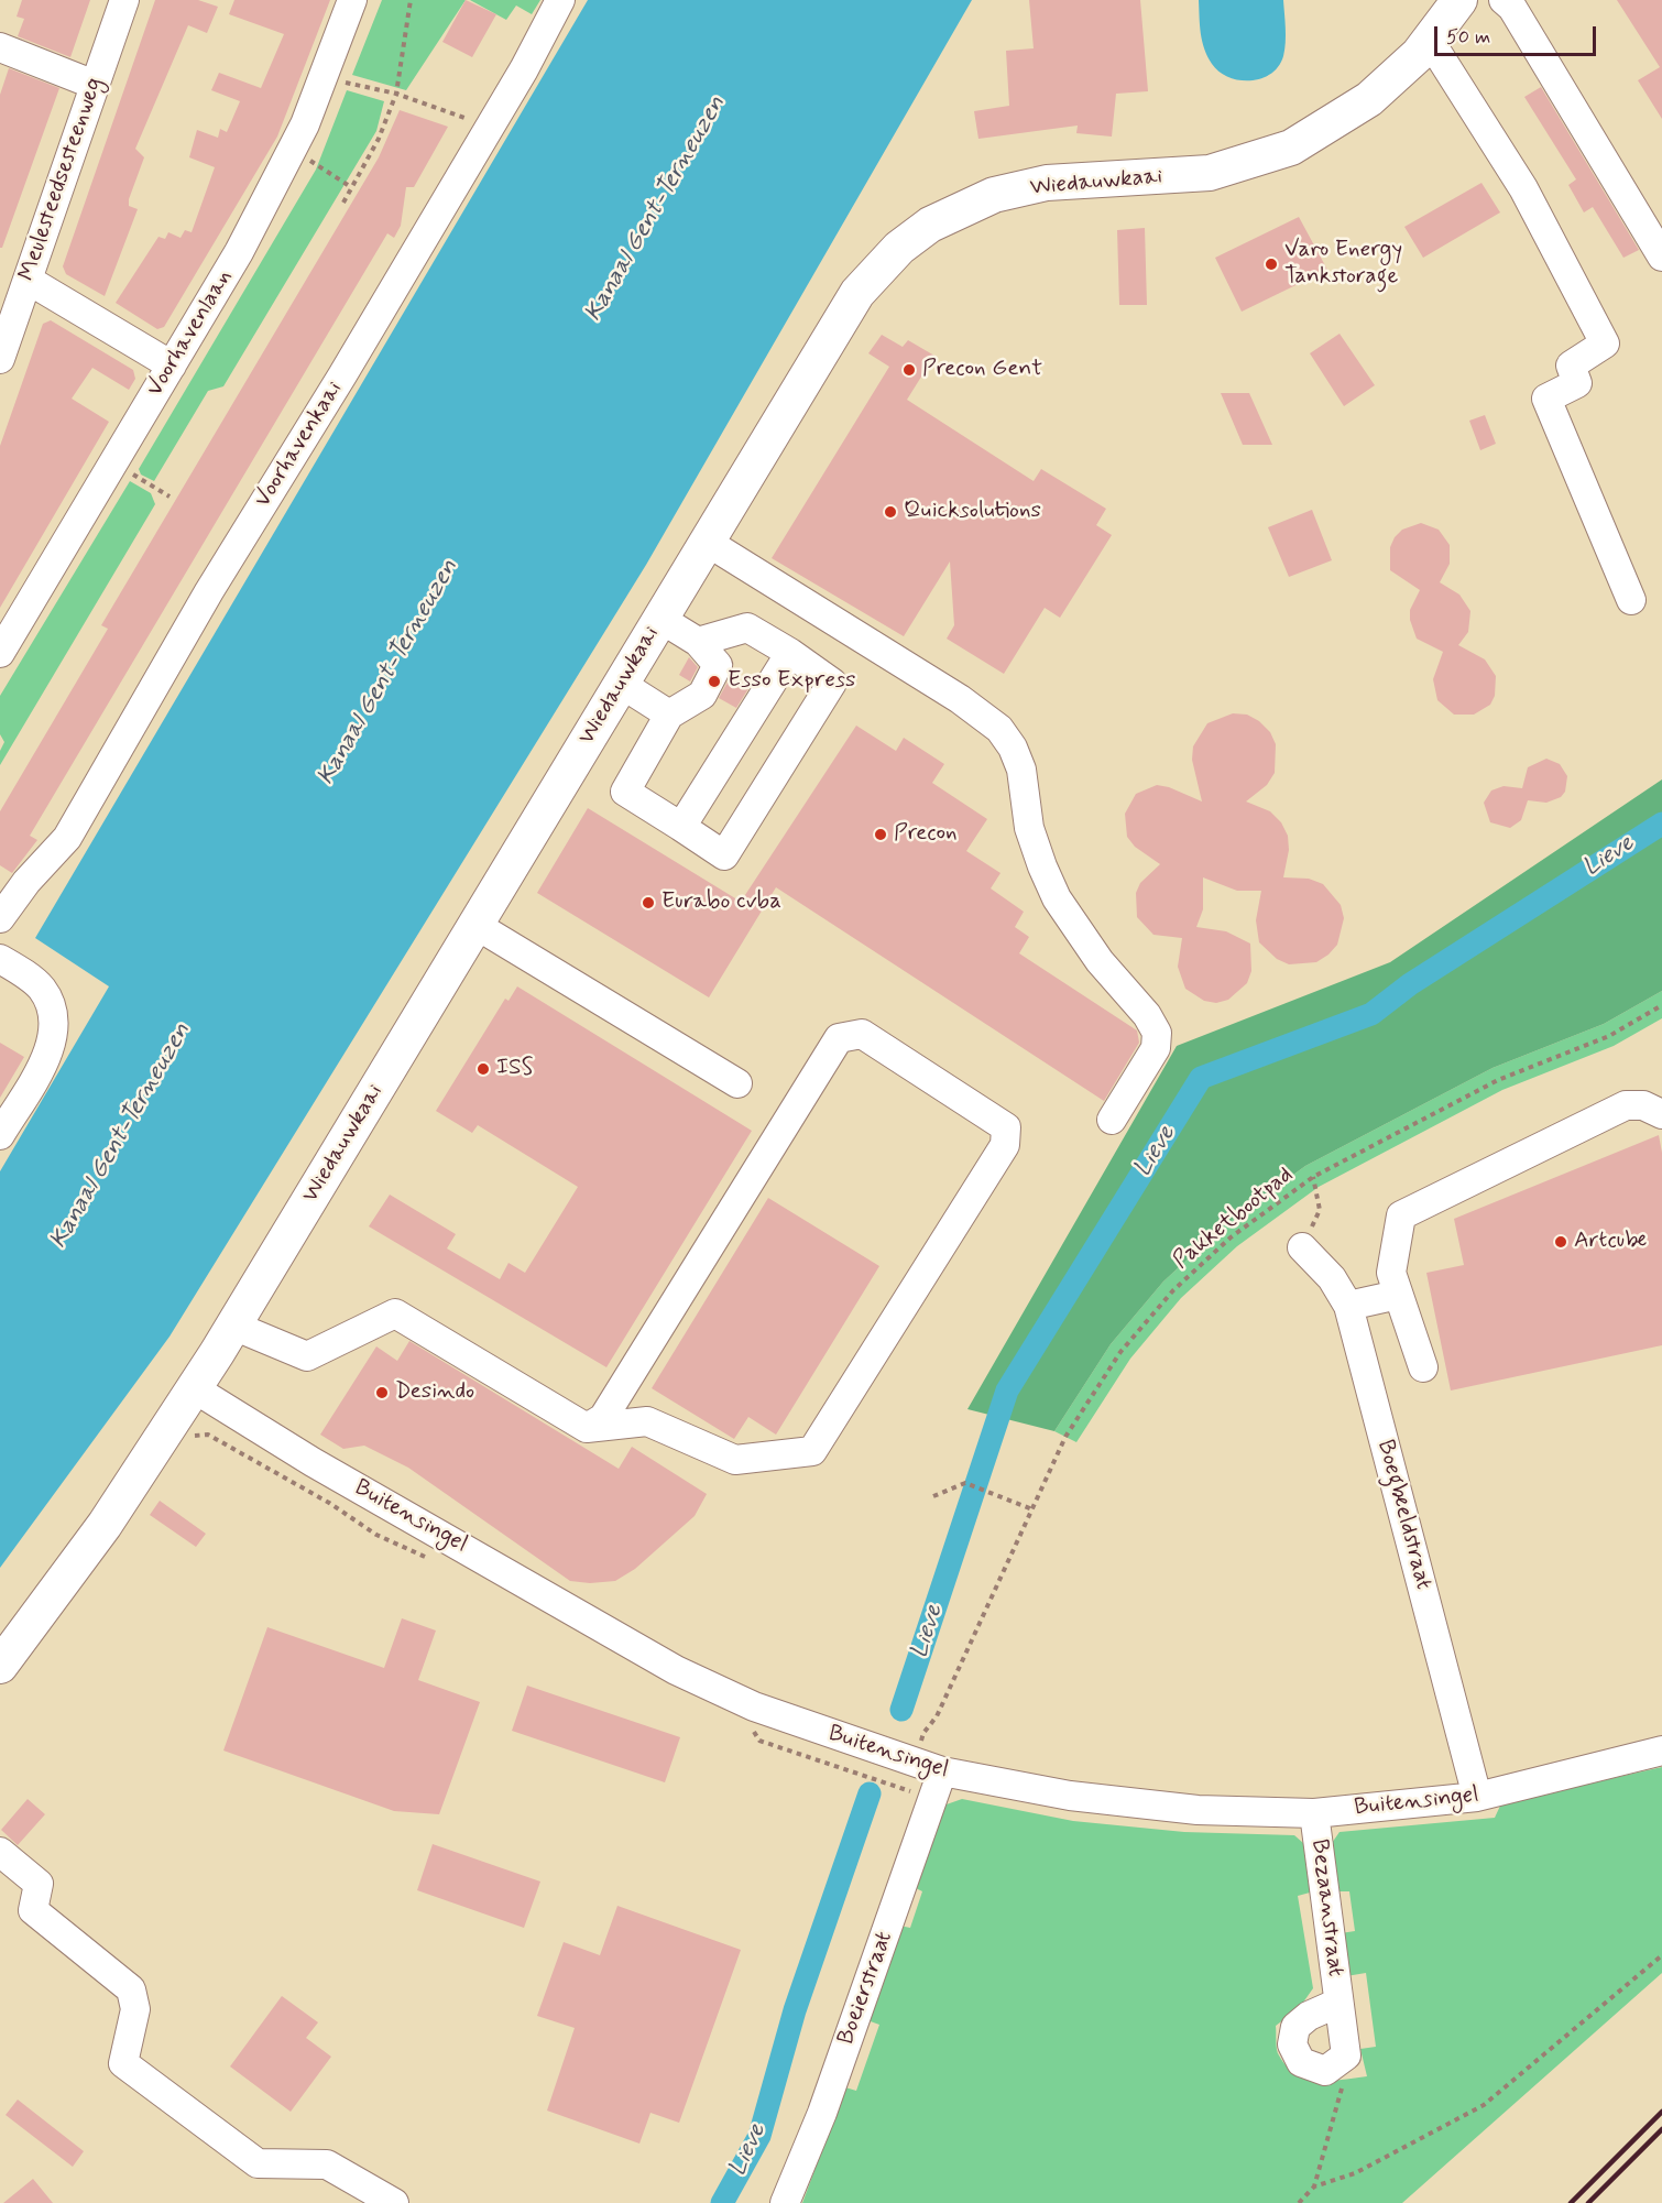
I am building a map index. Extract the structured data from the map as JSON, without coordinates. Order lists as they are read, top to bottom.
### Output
{
  "streets": {
    "main road": ["Wiedauwkaai"],
    "street": [
      "Meulesteedsesteenweg",
      "Voorhavenlaan",
      "Voorhavenkaai",
      "Boegbeeldstraat",
      "Buitensingel",
      "Bezaanstraat",
      "Boeierstraat"
    ],
    "path": ["Pakketbootpad"]
  },
  "crossings": [
    ["Wiedauwkaai", "Buitensingel"],
    ["Pakketbootpad", "Buitensingel"],
    ["Pakketbootpad", "Boeierstraat"],
    ["Boegbeeldstraat", "Buitensingel"],
    ["Buitensingel", "Bezaanstraat"],
    ["Buitensingel", "Boeierstraat"]
  ],
  "water": ["Kanaal Gent-Terneuzen", "Lieve"],
  "places": [
    "Varo Energy Tankstorage",
    "Precon Gent",
    "Quicksolutions",
    "Esso Express",
    "Precon",
    "Eurabo cvba",
    "ISS",
    "Artcube",
    "Desindo"
  ],
  "scale_bar": "50 m"
}
